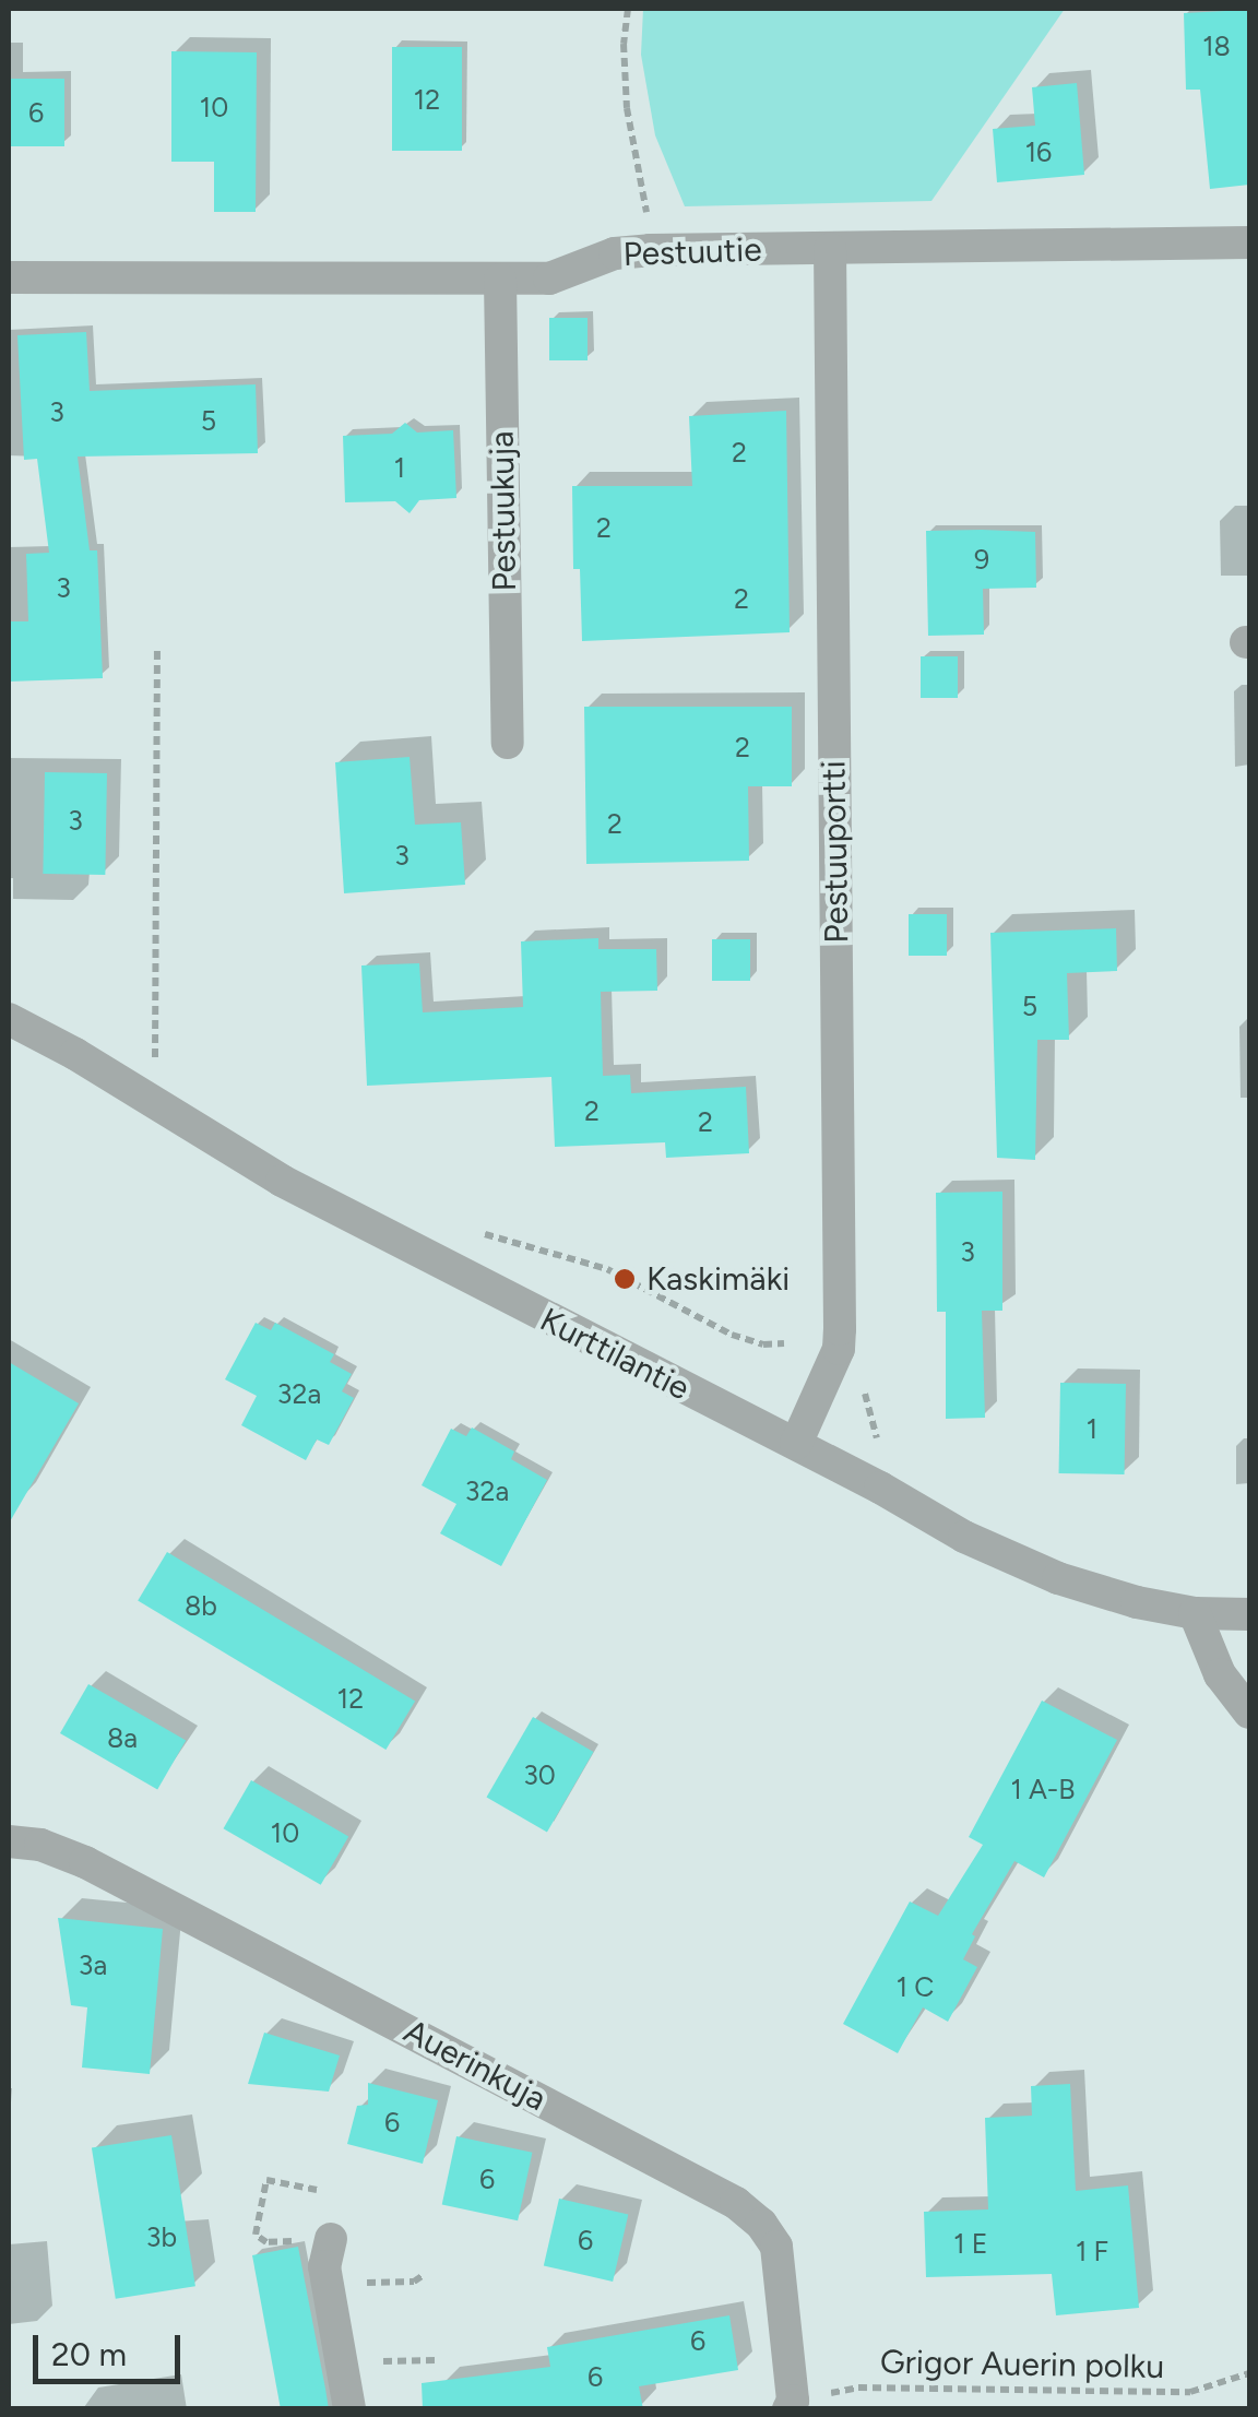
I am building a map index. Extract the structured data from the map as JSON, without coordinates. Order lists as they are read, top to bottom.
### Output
{
  "streets": {
    "street": [
      "Pestuutie",
      "Pestuukuja",
      "Pestuuportti",
      "Kurttilantie",
      "Auerinkuja"
    ],
    "path": ["Grigor Auerin polku"]
  },
  "crossings": [
    ["Pestuutie", "Pestuukuja"],
    ["Pestuutie", "Pestuuportti"],
    ["Pestuuportti", "Kurttilantie"],
    ["Auerinkuja", "Grigor Auerin polku"]
  ],
  "places": ["Kaskimäki"],
  "house_numbers": [
    "18",
    "12",
    "10",
    "6",
    "16",
    "3",
    "5",
    "2",
    "1",
    "2",
    "9",
    "3",
    "2",
    "2",
    "3",
    "2",
    "3",
    "5",
    "2",
    "2",
    "3",
    "32a",
    "1",
    "32a",
    "8b",
    "12",
    "8a",
    "30",
    "1 A-B",
    "10",
    "3a",
    "1 C",
    "6",
    "6",
    "3b",
    "6",
    "1 E",
    "1 F",
    "6",
    "6"
  ],
  "scale_bar": "20 m"
}
